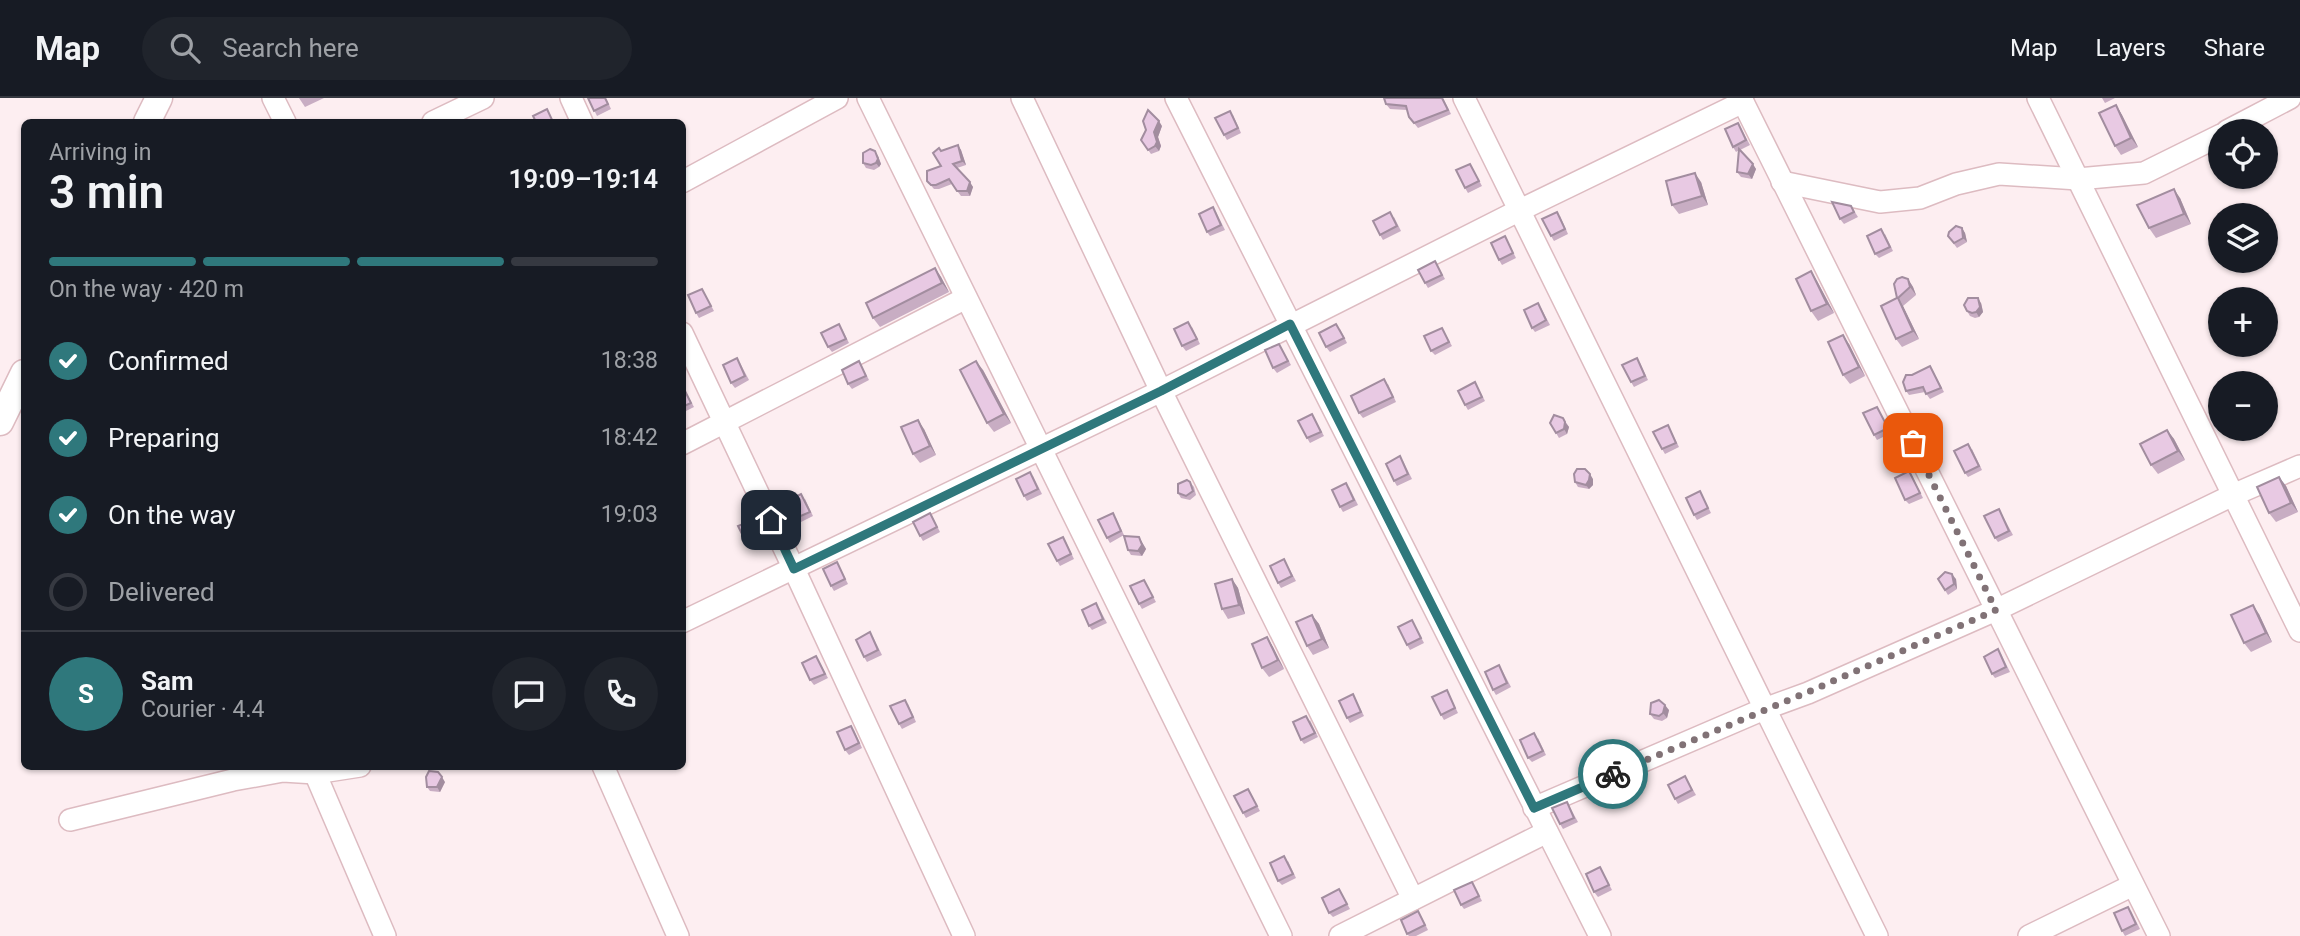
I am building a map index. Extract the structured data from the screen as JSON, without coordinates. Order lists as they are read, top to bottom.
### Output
{
  "page": {
    "header": "Map",
    "search": "Search here",
    "nav": ["Map", "Layers", "Share"],
    "map_buttons": ["+", "−"],
    "heading": ["3 min", "Arriving in", "19:09–19:14"],
    "panel": ["Sam", "Courier · 4.4"],
    "bar": "On the way · 420 m",
    "list": [
      ["Confirmed", "18:38"],
      ["Preparing", "18:42"],
      ["On the way", "19:03"],
      "Delivered"
    ],
    "round": "S"
  }
}
